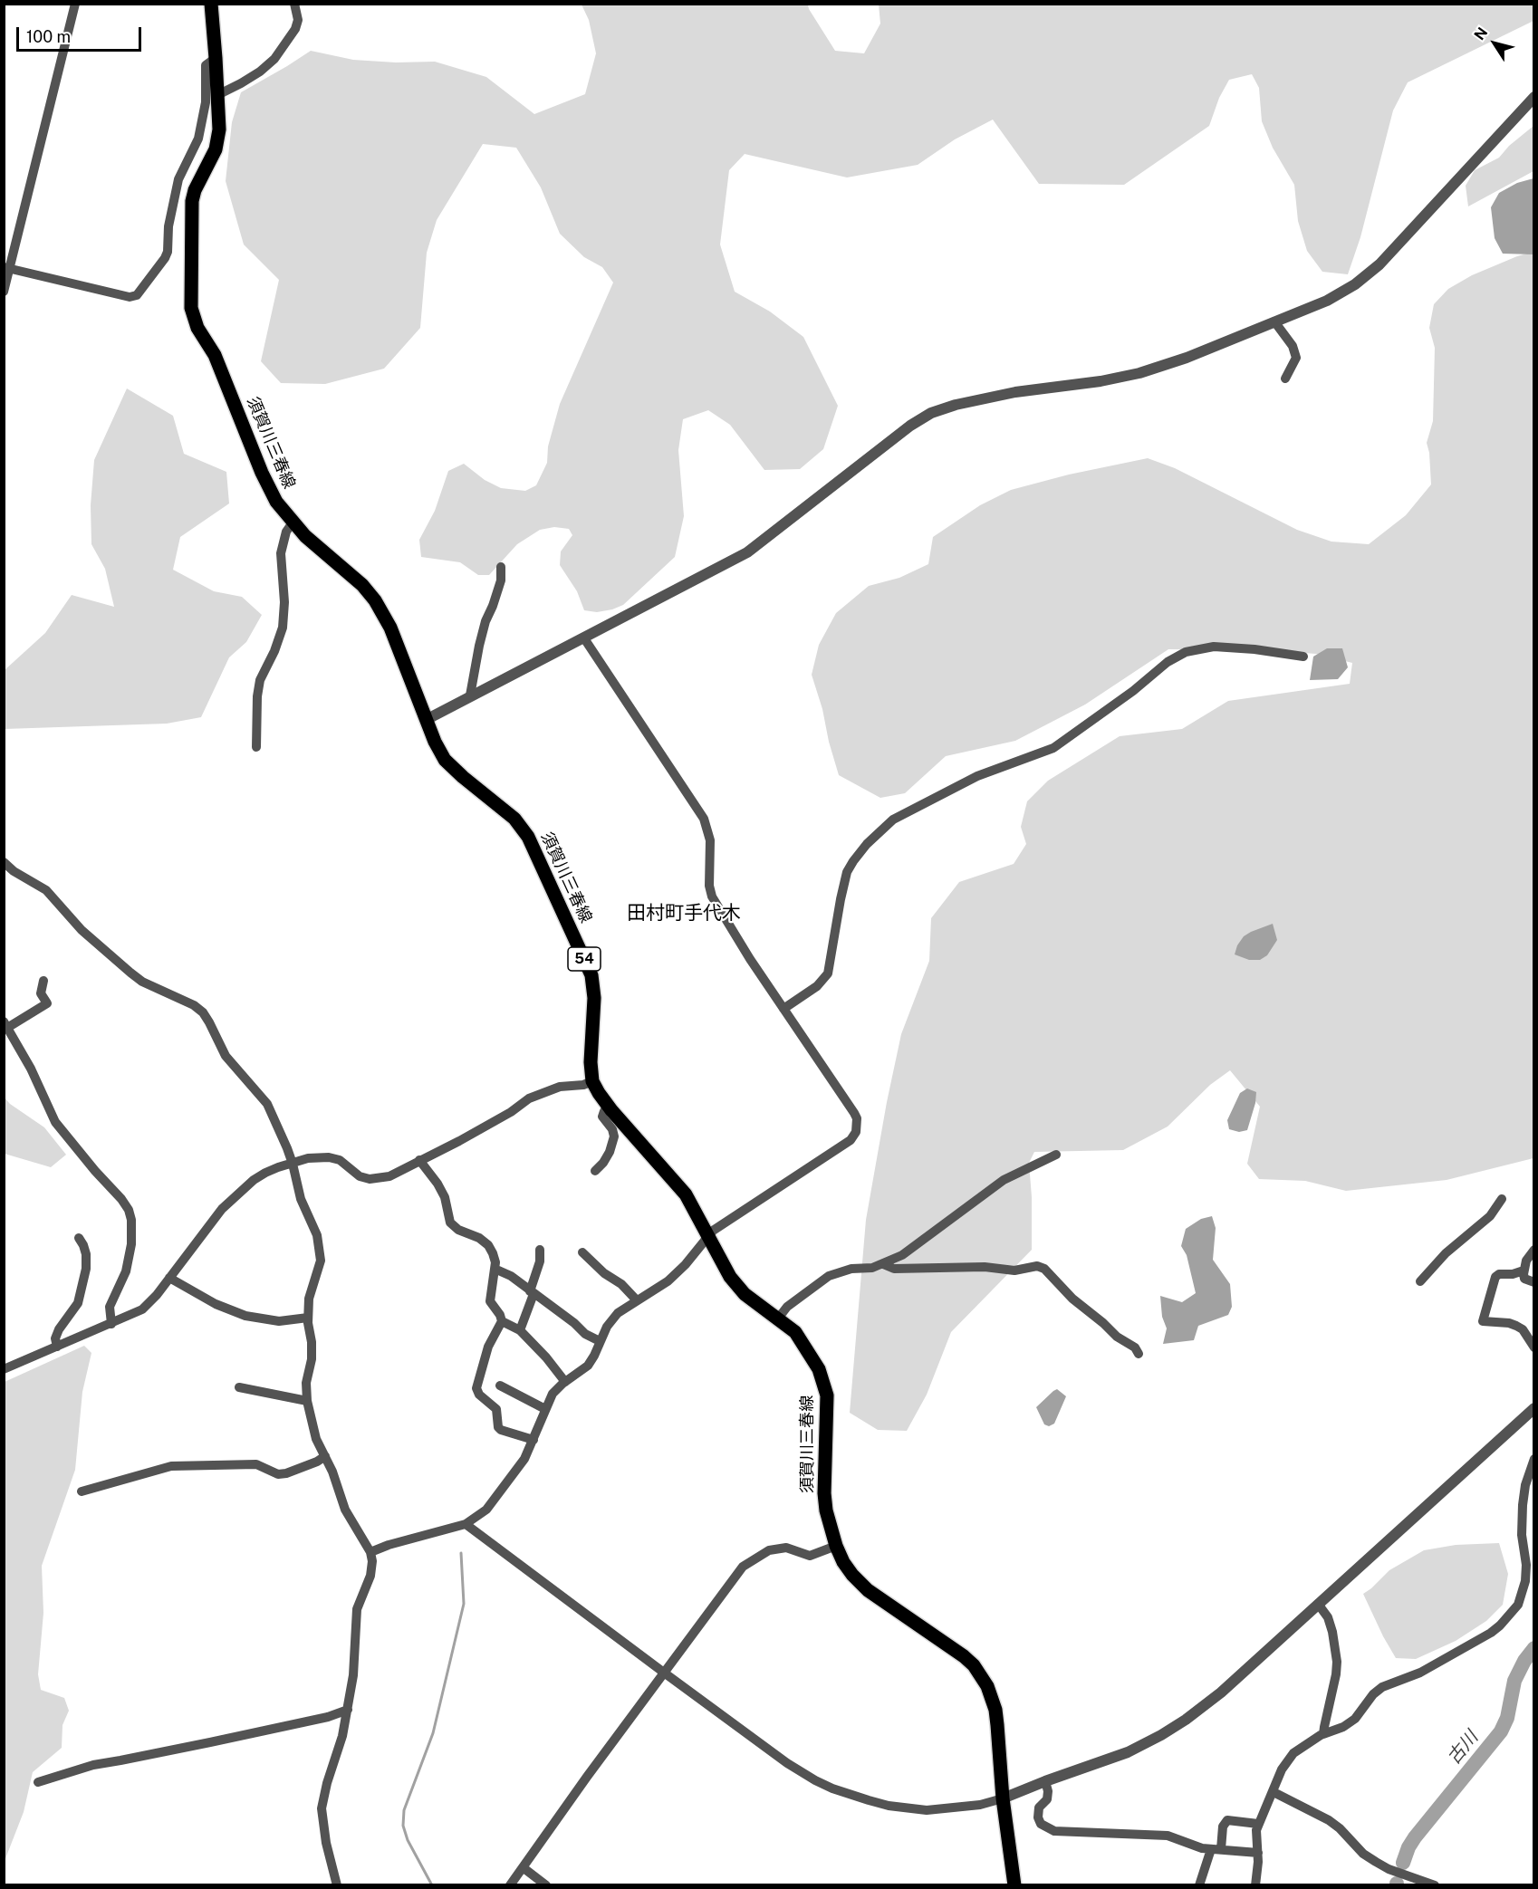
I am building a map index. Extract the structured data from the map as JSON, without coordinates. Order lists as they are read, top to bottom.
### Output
{
  "streets": {
    "main road": ["須賀川三春線", "54"]
  },
  "districts": ["田村町手代木"],
  "water": ["古川"],
  "scale_bar": "100 m",
  "north": "top left"
}
